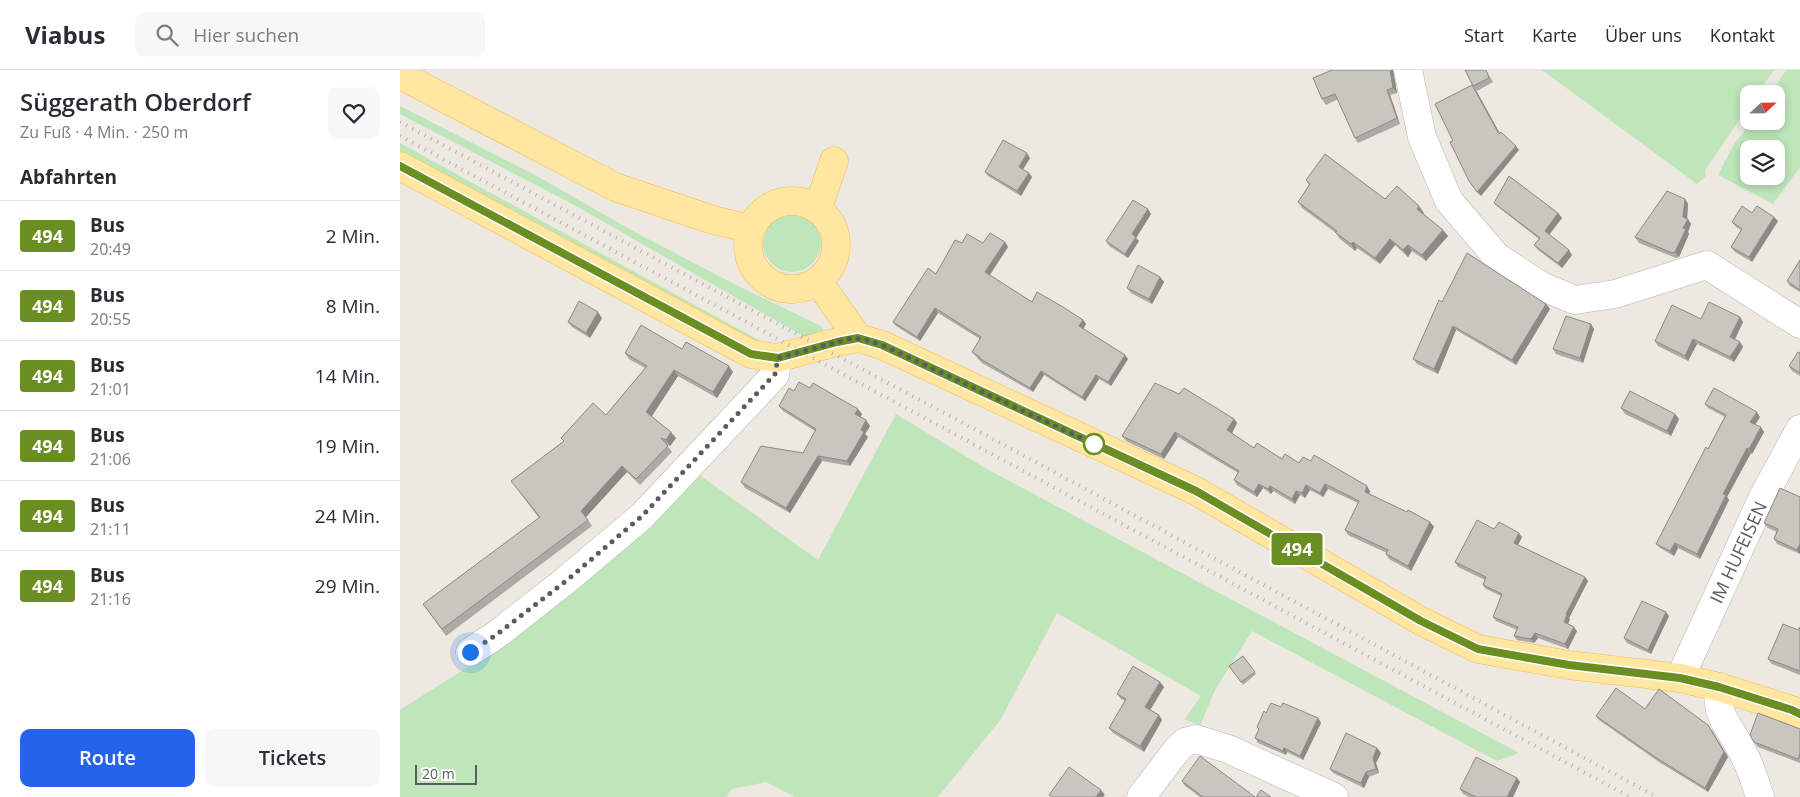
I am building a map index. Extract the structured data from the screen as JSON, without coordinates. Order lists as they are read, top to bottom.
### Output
{
  "streets": {
    "street": ["IM HUFEISEN"]
  },
  "lines": ["bus line 494"],
  "scale_bar": "20 m",
  "north": "right",
  "page": {
    "header": "Viabus",
    "search": "Hier suchen",
    "nav": [
      "Start",
      "Karte",
      "Über uns",
      "Kontakt"
    ],
    "heading": [
      ["Süggerath Oberdorf", "Zu Fuß · 4 Min. · 250 m"],
      "Abfahrten"
    ],
    "on_map": "494",
    "list": [
      {
        "mark": "494",
        "name": "Bus",
        "note": "20:49",
        "value": "2 Min."
      },
      {
        "mark": "494",
        "name": "Bus",
        "note": "20:55",
        "value": "8 Min."
      },
      {
        "mark": "494",
        "name": "Bus",
        "note": "21:01",
        "value": "14 Min."
      },
      {
        "mark": "494",
        "name": "Bus",
        "note": "21:06",
        "value": "19 Min."
      },
      {
        "mark": "494",
        "name": "Bus",
        "note": "21:11",
        "value": "24 Min."
      },
      {
        "mark": "494",
        "name": "Bus",
        "note": "21:16",
        "value": "29 Min."
      }
    ],
    "buttons": ["Route", "Tickets"],
    "scale": "20 m"
  }
}
